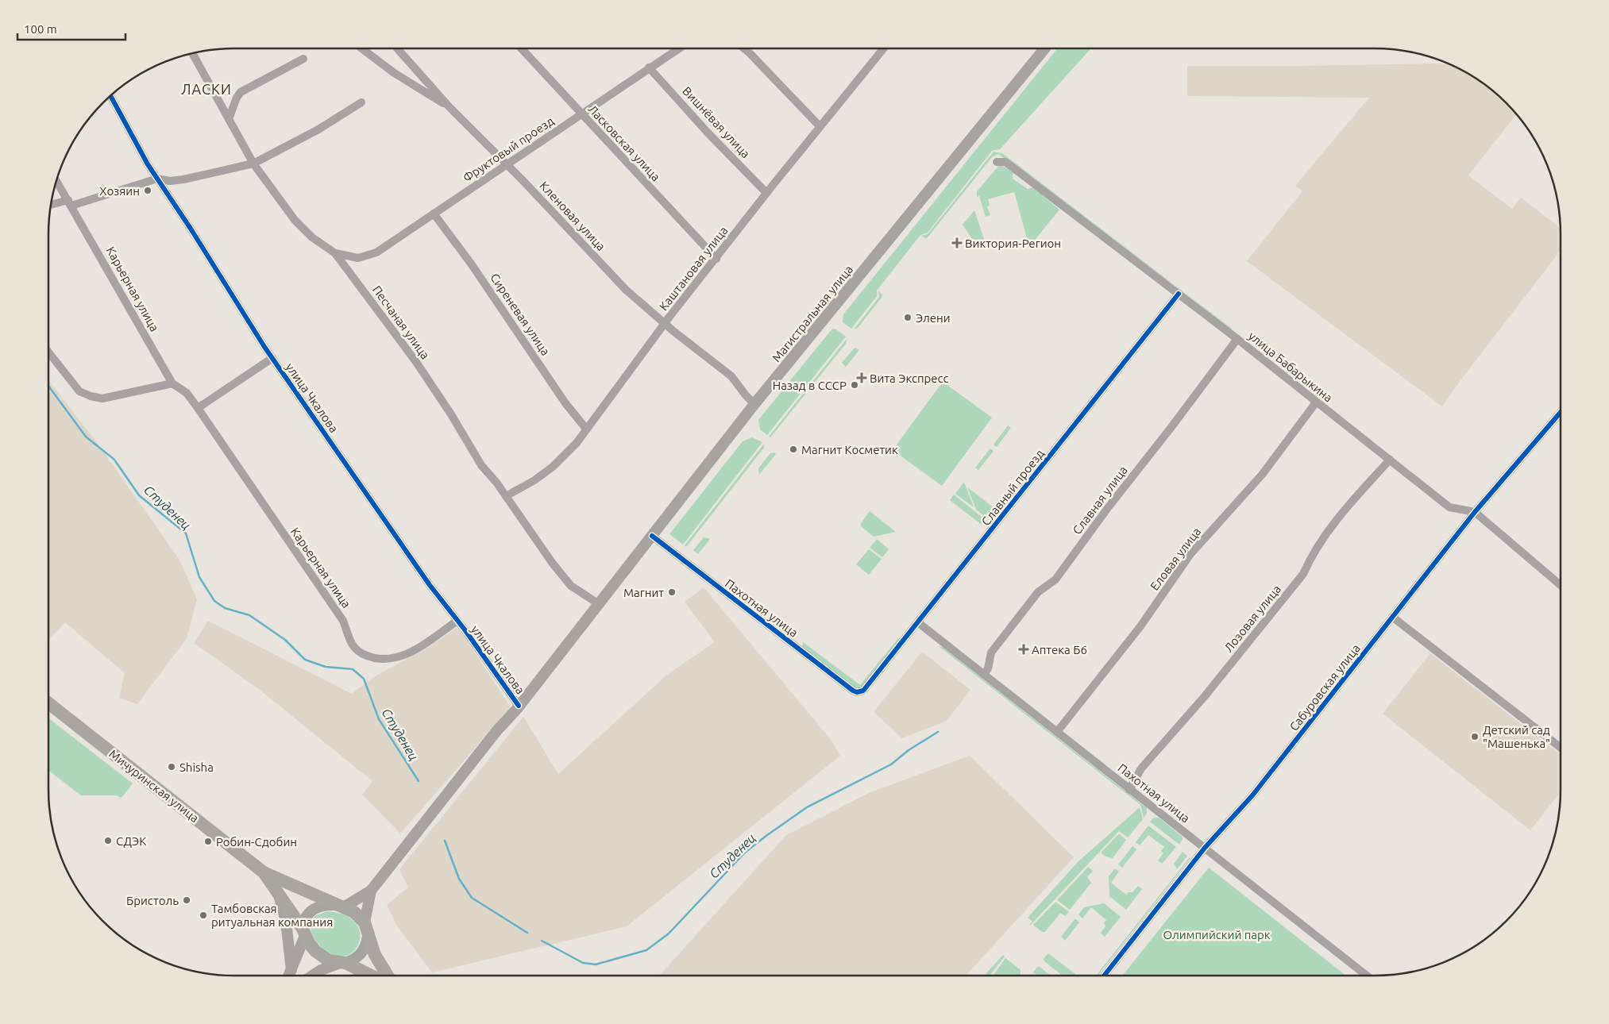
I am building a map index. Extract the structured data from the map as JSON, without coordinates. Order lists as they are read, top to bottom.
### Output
{
  "streets": {
    "main road": ["Магистральная улица", "Мичуринская улица"],
    "street": [
      "Вишнёвая улица",
      "Ласковская улица",
      "Фруктовый проезд",
      "Кленовая улица",
      "Каштановая улица",
      "Карьерная улица",
      "Сиреневая улица",
      "Песчаная улица",
      "улица Бабарыкина",
      "улица Чкалова",
      "Славный проезд",
      "Славная улица",
      "Еловая улица",
      "Пахотная улица",
      "Лозовая улица",
      "Сабуровская улица"
    ]
  },
  "crossings": [
    ["Вишнёвая улица", "Фруктовый проезд"],
    ["Вишнёвая улица", "Каштановая улица"],
    ["Ласковская улица", "Фруктовый проезд"],
    ["Ласковская улица", "Каштановая улица"],
    ["Фруктовый проезд", "Кленовая улица"],
    ["Фруктовый проезд", "Сиреневая улица"],
    ["Фруктовый проезд", "Песчаная улица"],
    ["Кленовая улица", "Каштановая улица"],
    ["Кленовая улица", "Магистральная улица"],
    ["Каштановая улица", "Сиреневая улица"],
    ["Каштановая улица", "Песчаная улица"],
    ["Карьерная улица", "улица Чкалова"],
    ["Магистральная улица", "Песчаная улица"],
    ["Магистральная улица", "улица Чкалова"],
    ["Магистральная улица", "Пахотная улица"],
    ["улица Бабарыкина", "Славный проезд"],
    ["улица Бабарыкина", "Славная улица"],
    ["улица Бабарыкина", "Еловая улица"],
    ["улица Бабарыкина", "Лозовая улица"],
    ["улица Бабарыкина", "Сабуровская улица"],
    ["Славный проезд", "Пахотная улица"],
    ["Славная улица", "Пахотная улица"],
    ["Еловая улица", "Пахотная улица"],
    ["Пахотная улица", "Лозовая улица"],
    ["Пахотная улица", "Сабуровская улица"]
  ],
  "districts": ["ЛАСКИ"],
  "water": ["Студенец"],
  "parks": ["Олимпийский парк"],
  "places": {
    "other": [
      "Хозяин",
      "Элени",
      "Назад в СССР",
      "Магнит Косметик",
      "Магнит",
      "Детский сад \"Машенька\"",
      "Shisha",
      "СДЭК",
      "Робин-Сдобин",
      "Бристоль",
      "Тамбовская ритуальная компания"
    ],
    "health": ["Виктория-Регион", "Вита Экспресс", "Аптека Б6"]
  },
  "scale_bar": "100 m"
}
